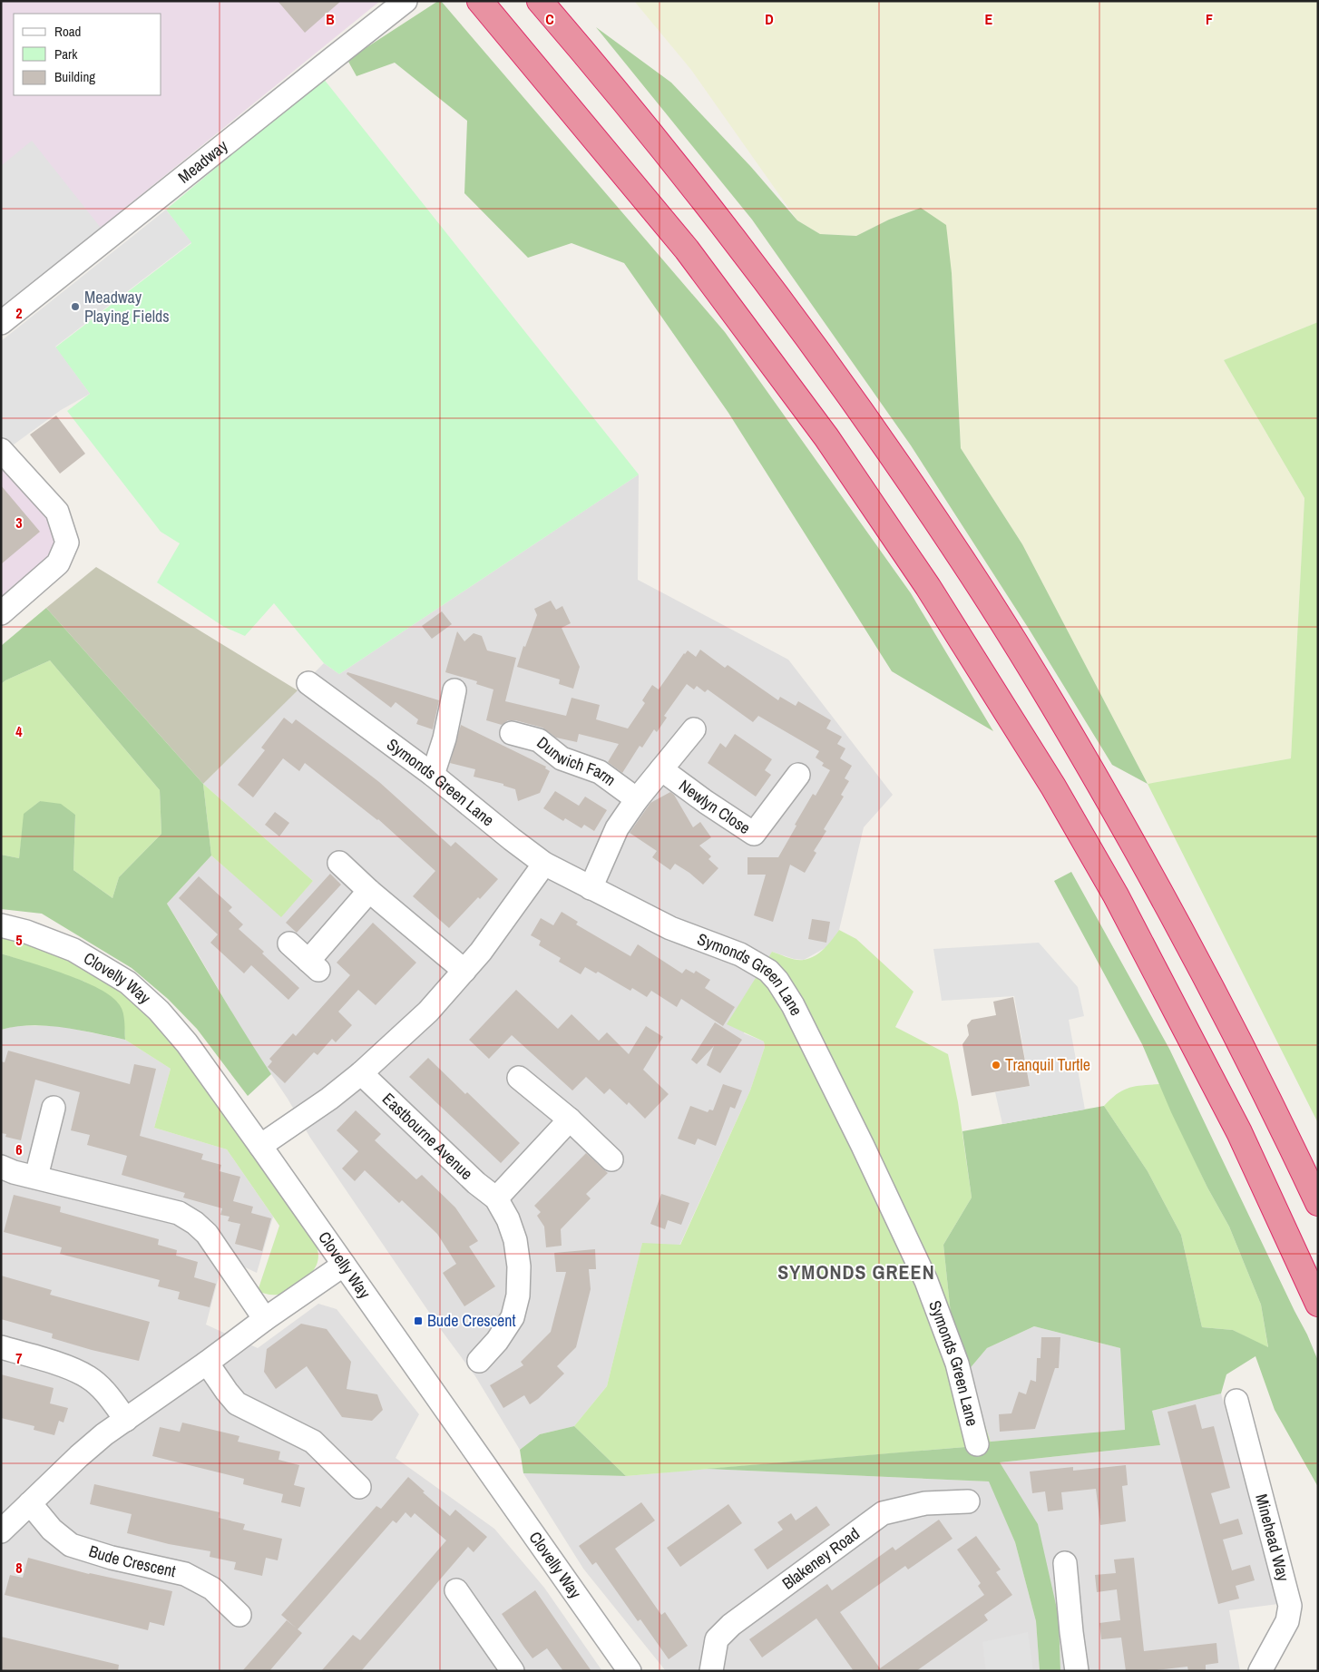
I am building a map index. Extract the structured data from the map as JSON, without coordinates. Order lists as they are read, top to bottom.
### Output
{
  "streets": {
    "street": [
      "Meadway",
      "Dunwich Farm",
      "Symonds Green Lane",
      "Newlyn Close",
      "Clovelly Way",
      "Eastbourne Avenue",
      "Minehead Way",
      "Blakeney Road",
      "Bude Crescent"
    ]
  },
  "crossings": [
    ["Dunwich Farm", "Newlyn Close"],
    ["Symonds Green Lane", "Newlyn Close"]
  ],
  "districts": ["SYMONDS GREEN"],
  "places": {
    "other": ["Meadway Playing Fields", "Tranquil Turtle"],
    "transit": ["Bude Crescent"]
  },
  "legend": ["Road", "Park", "Building"],
  "grid": {
    "columns": [
      "B",
      "C",
      "D",
      "E",
      "F"
    ],
    "rows": [
      "2",
      "3",
      "4",
      "5",
      "6",
      "7",
      "8"
    ]
  }
}
